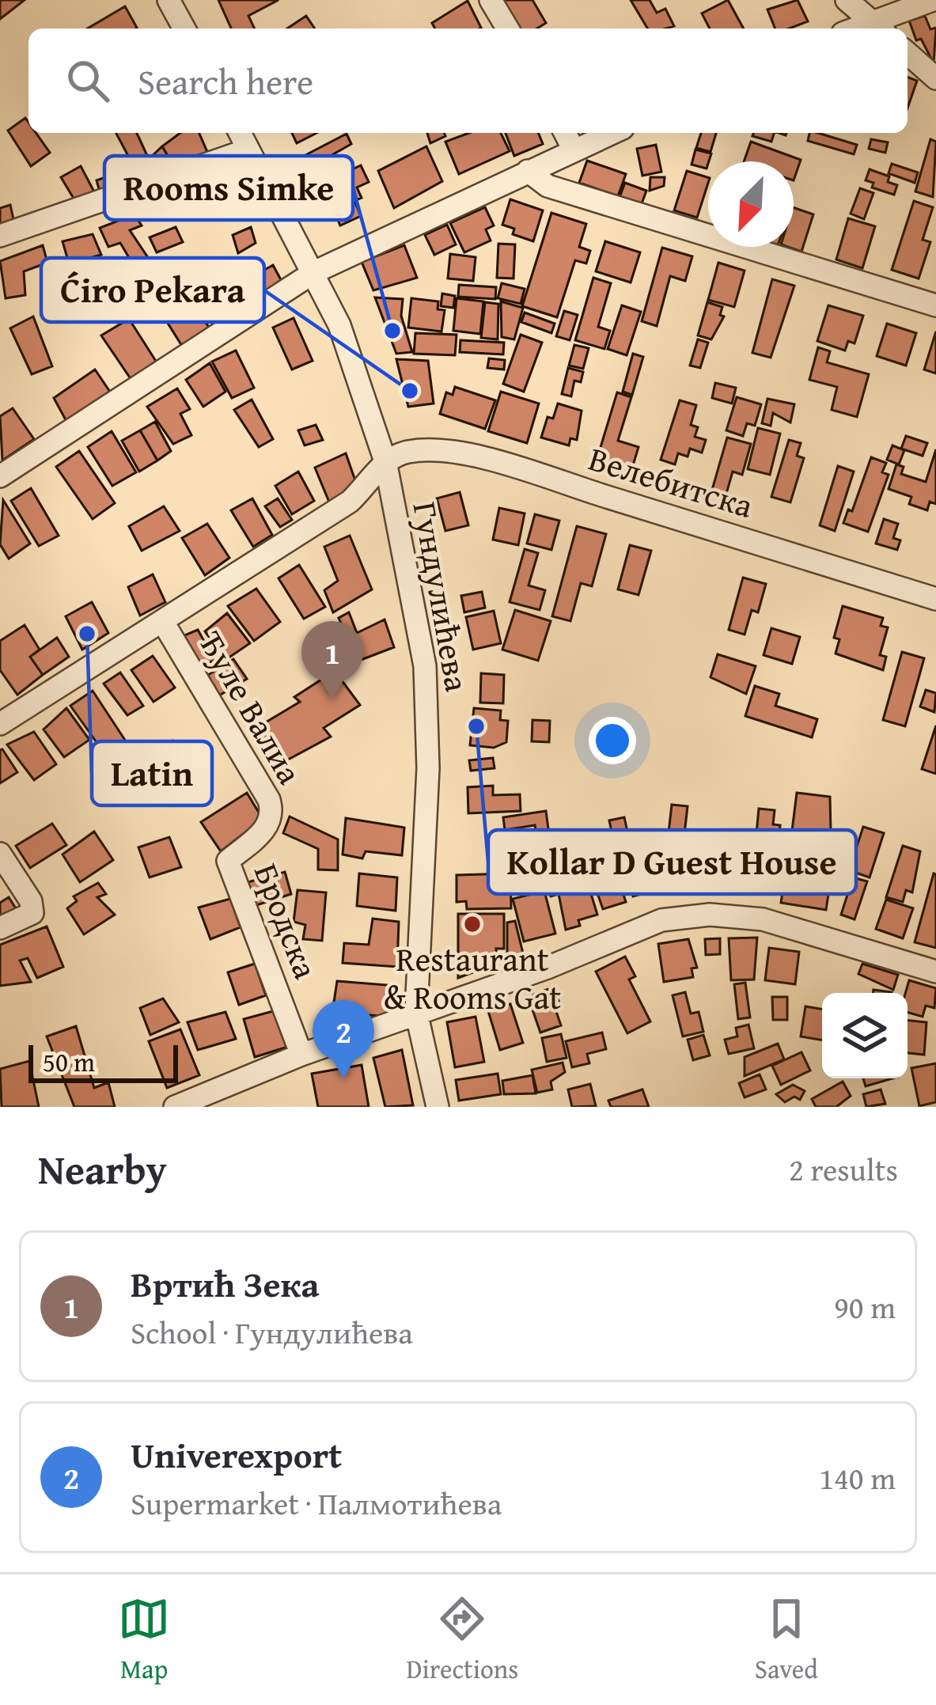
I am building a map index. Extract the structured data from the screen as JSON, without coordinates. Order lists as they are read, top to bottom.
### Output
{
  "streets": {
    "street": [
      "Велебитска",
      "Гундулићева",
      "Ђуле Валиа",
      "Бродска"
    ]
  },
  "crossings": [
    ["Велебитска", "Гундулићева"],
    ["Ђуле Валиа", "Бродска"]
  ],
  "places": [
    "Rooms Simke",
    "Ćiro Pekara",
    "Latin",
    "Kollar D Guest House",
    "Restaurant & Rooms Gat"
  ],
  "scale_bar": "50 m",
  "north": "bottom left",
  "page": {
    "search": "Search here",
    "pins": ["1", "2"],
    "scale": "50 m",
    "heading": ["Nearby", "2 results"],
    "list": [
      {
        "mark": "1",
        "name": "Вртић Зека",
        "note": "School · Гундулићева",
        "value": "90 m"
      },
      {
        "mark": "2",
        "name": "Univerexport",
        "note": "Supermarket · Палмотићева",
        "value": "140 m"
      }
    ],
    "nav": ["Map", "Directions", "Saved"]
  }
}
